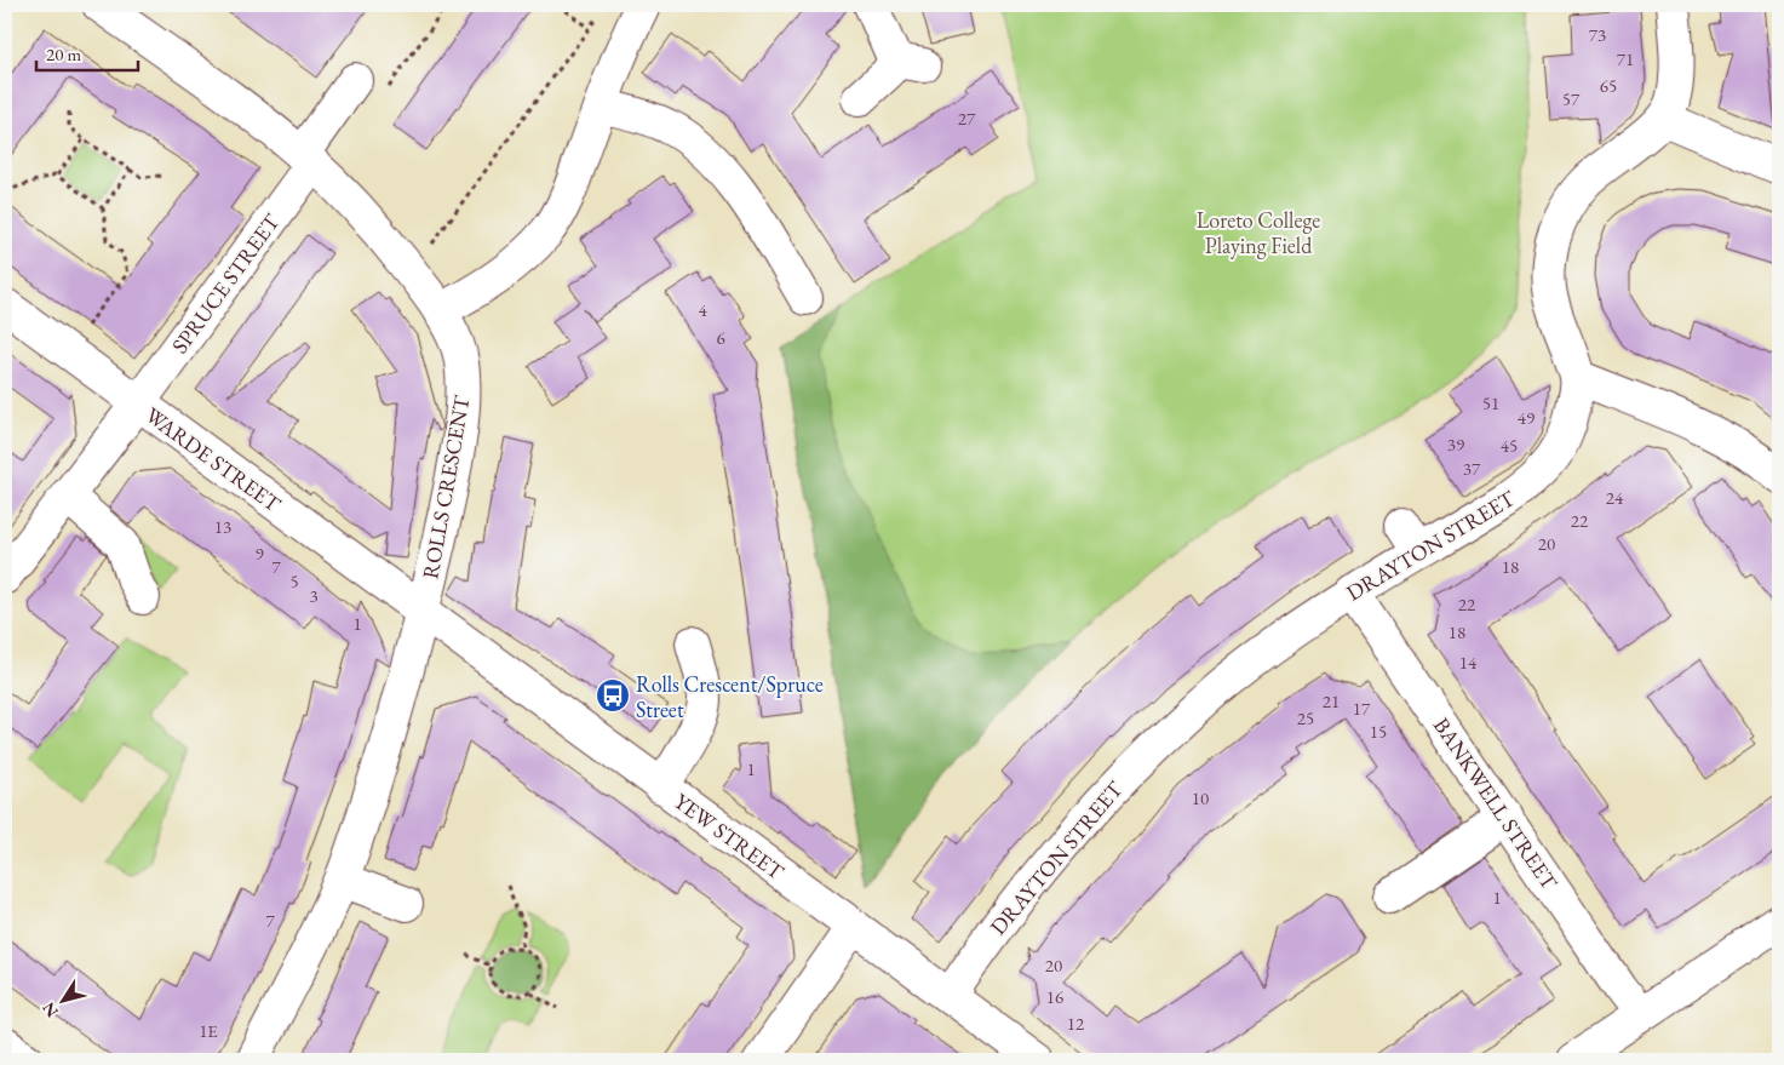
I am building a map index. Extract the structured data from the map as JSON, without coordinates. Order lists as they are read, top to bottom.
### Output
{
  "streets": {
    "street": [
      "SPRUCE STREET",
      "WARDE STREET",
      "ROLLS CRESCENT",
      "DRAYTON STREET",
      "BANKWELL STREET",
      "YEW STREET"
    ]
  },
  "crossings": [
    ["SPRUCE STREET", "WARDE STREET"],
    ["SPRUCE STREET", "ROLLS CRESCENT"],
    ["WARDE STREET", "ROLLS CRESCENT"],
    ["WARDE STREET", "YEW STREET"],
    ["ROLLS CRESCENT", "YEW STREET"],
    ["DRAYTON STREET", "BANKWELL STREET"],
    ["DRAYTON STREET", "YEW STREET"]
  ],
  "parks": ["Loreto College Playing Field"],
  "places": {
    "bus stop": ["Rolls Crescent/Spruce Street"]
  },
  "house_numbers": [
    "73",
    "71",
    "65",
    "57",
    "27",
    "4",
    "6",
    "51",
    "49",
    "39",
    "45",
    "37",
    "24",
    "22",
    "13",
    "20",
    "9",
    "7",
    "18",
    "5",
    "3",
    "22",
    "1",
    "18",
    "14",
    "21",
    "17",
    "25",
    "15",
    "1",
    "10",
    "1",
    "7",
    "20",
    "16",
    "12",
    "1E"
  ],
  "scale_bar": "20 m",
  "north": "bottom left"
}
